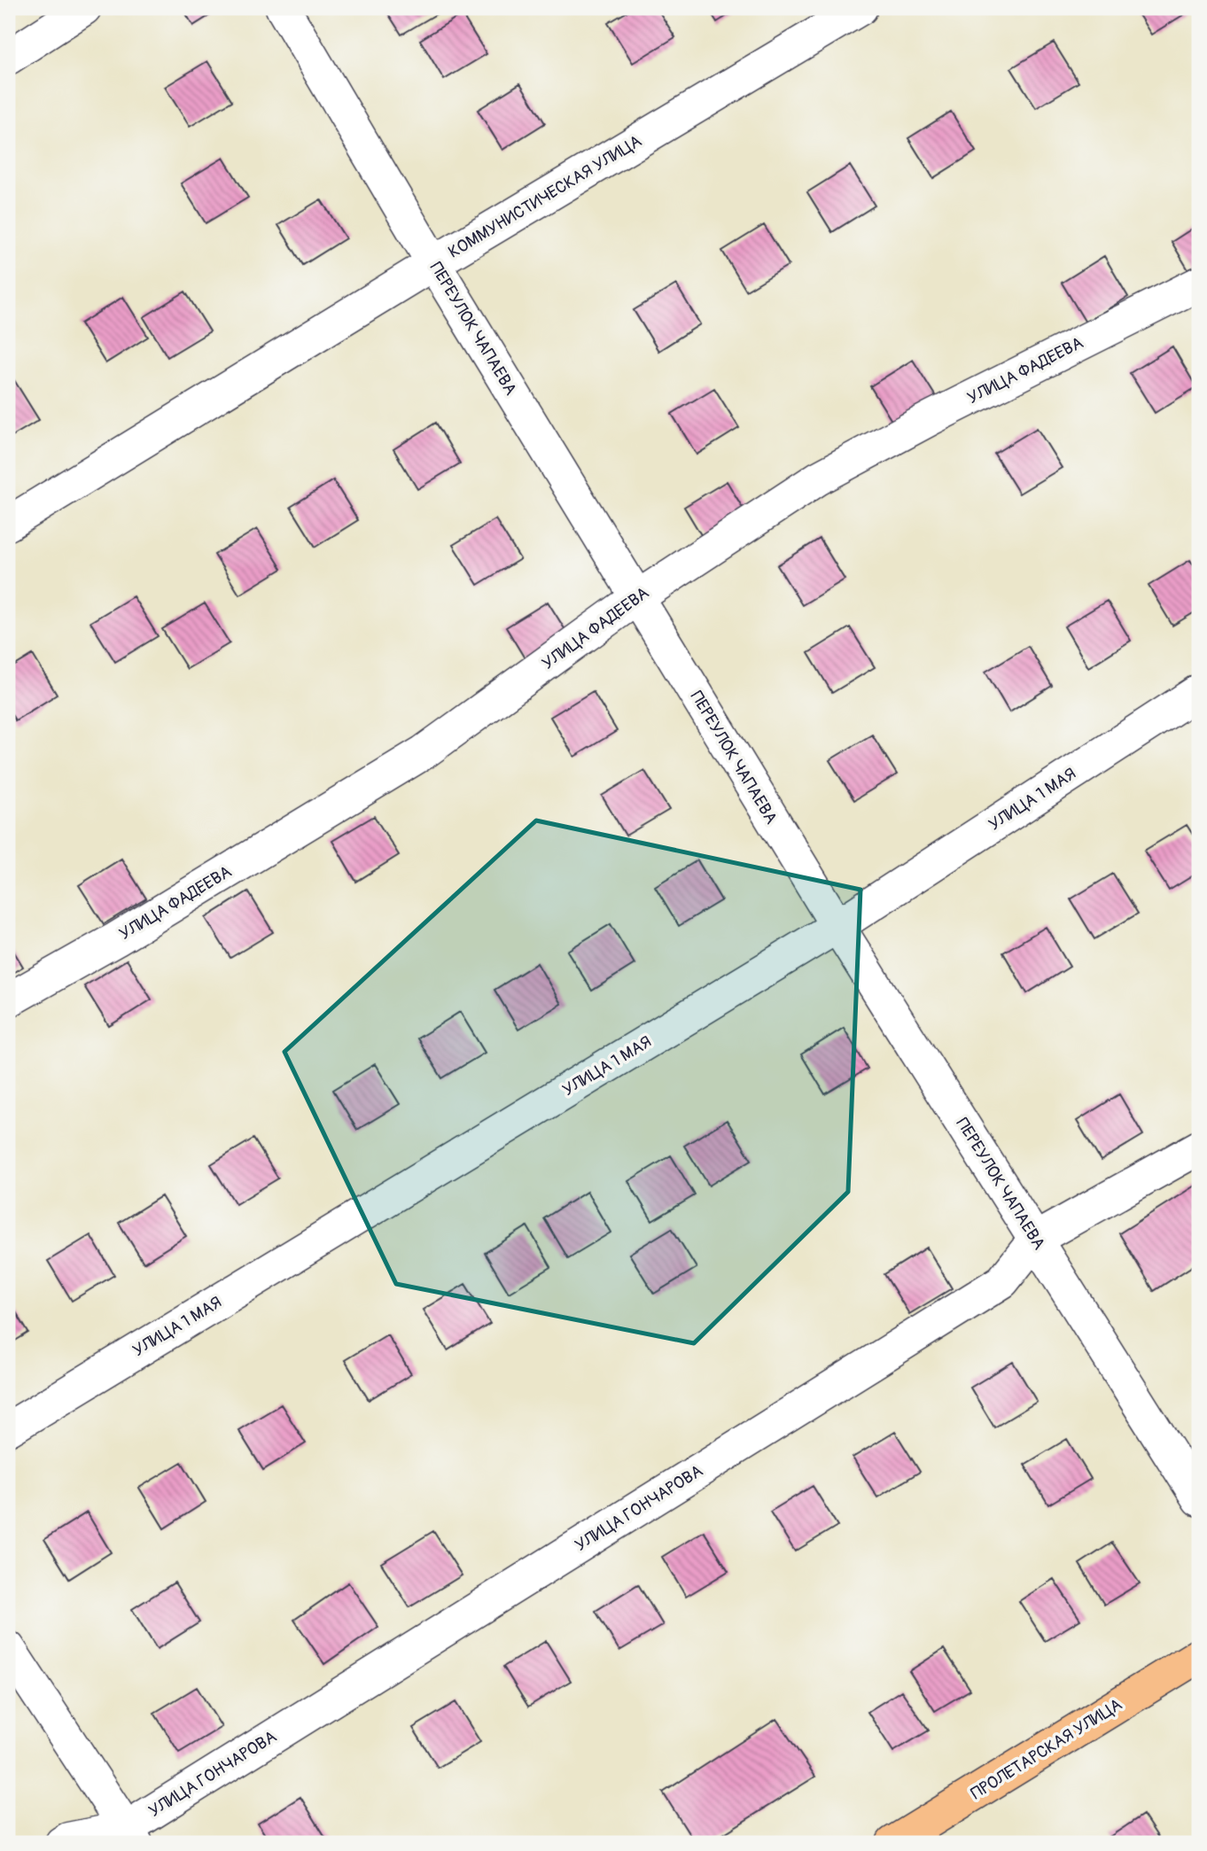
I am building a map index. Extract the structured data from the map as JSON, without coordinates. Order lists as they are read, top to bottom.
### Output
{
  "streets": {
    "main road": ["ПРОЛЕТАРСКАЯ УЛИЦА"],
    "street": [
      "КОММУНИСТИЧЕСКАЯ УЛИЦА",
      "ПЕРЕУЛОК ЧАПАЕВА",
      "УЛИЦА ФАДЕЕВА",
      "УЛИЦА 1 МАЯ",
      "УЛИЦА ГОНЧАРОВА"
    ]
  },
  "crossings": [
    ["КОММУНИСТИЧЕСКАЯ УЛИЦА", "ПЕРЕУЛОК ЧАПАЕВА"],
    ["ПЕРЕУЛОК ЧАПАЕВА", "УЛИЦА ФАДЕЕВА"],
    ["ПЕРЕУЛОК ЧАПАЕВА", "УЛИЦА 1 МАЯ"],
    ["ПЕРЕУЛОК ЧАПАЕВА", "УЛИЦА ГОНЧАРОВА"]
  ]
}
